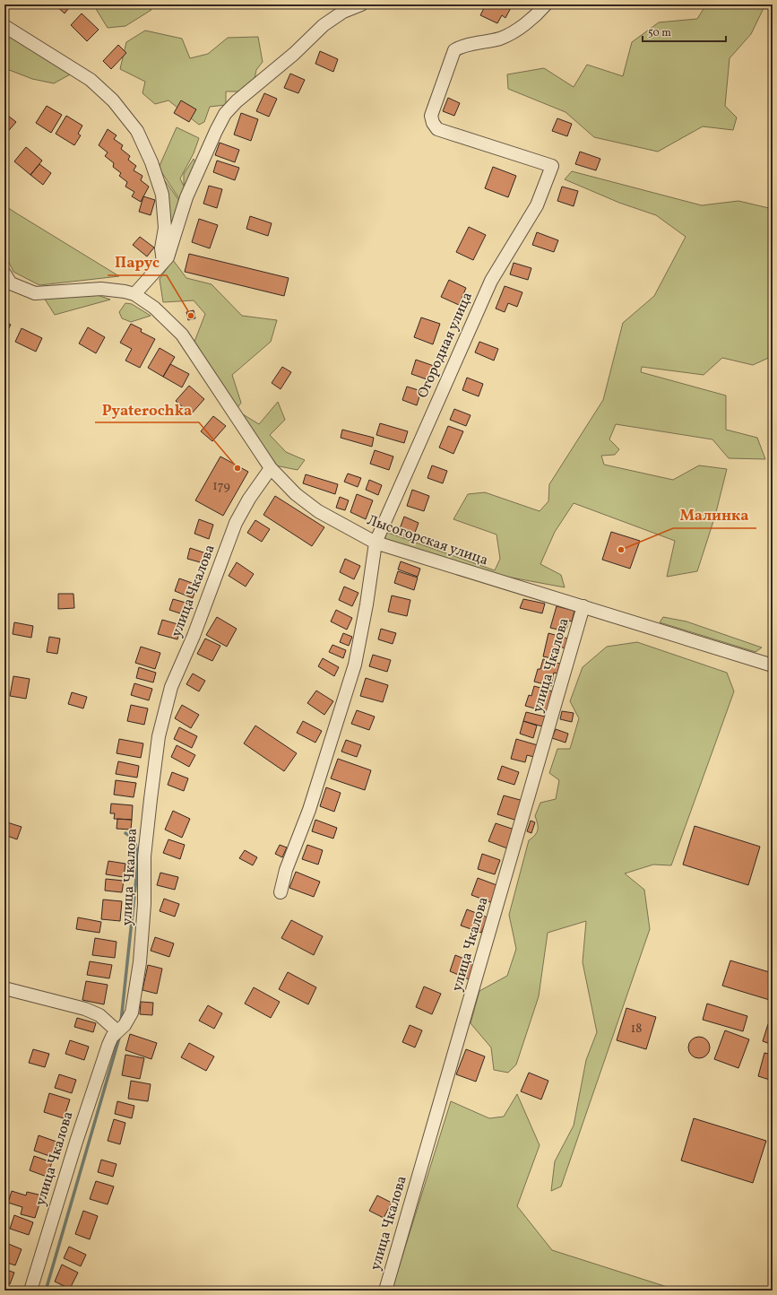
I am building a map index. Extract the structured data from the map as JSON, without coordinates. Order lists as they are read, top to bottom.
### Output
{
  "streets": {
    "street": ["Огородная улица", "Лысогорская улица", "улица Чкалова"]
  },
  "crossings": [
    ["Огородная улица", "Лысогорская улица"],
    ["Лысогорская улица", "улица Чкалова"]
  ],
  "places": ["Парус", "Pyaterochka", "Малинка"],
  "house_numbers": ["179", "18"],
  "scale_bar": "50 m"
}
